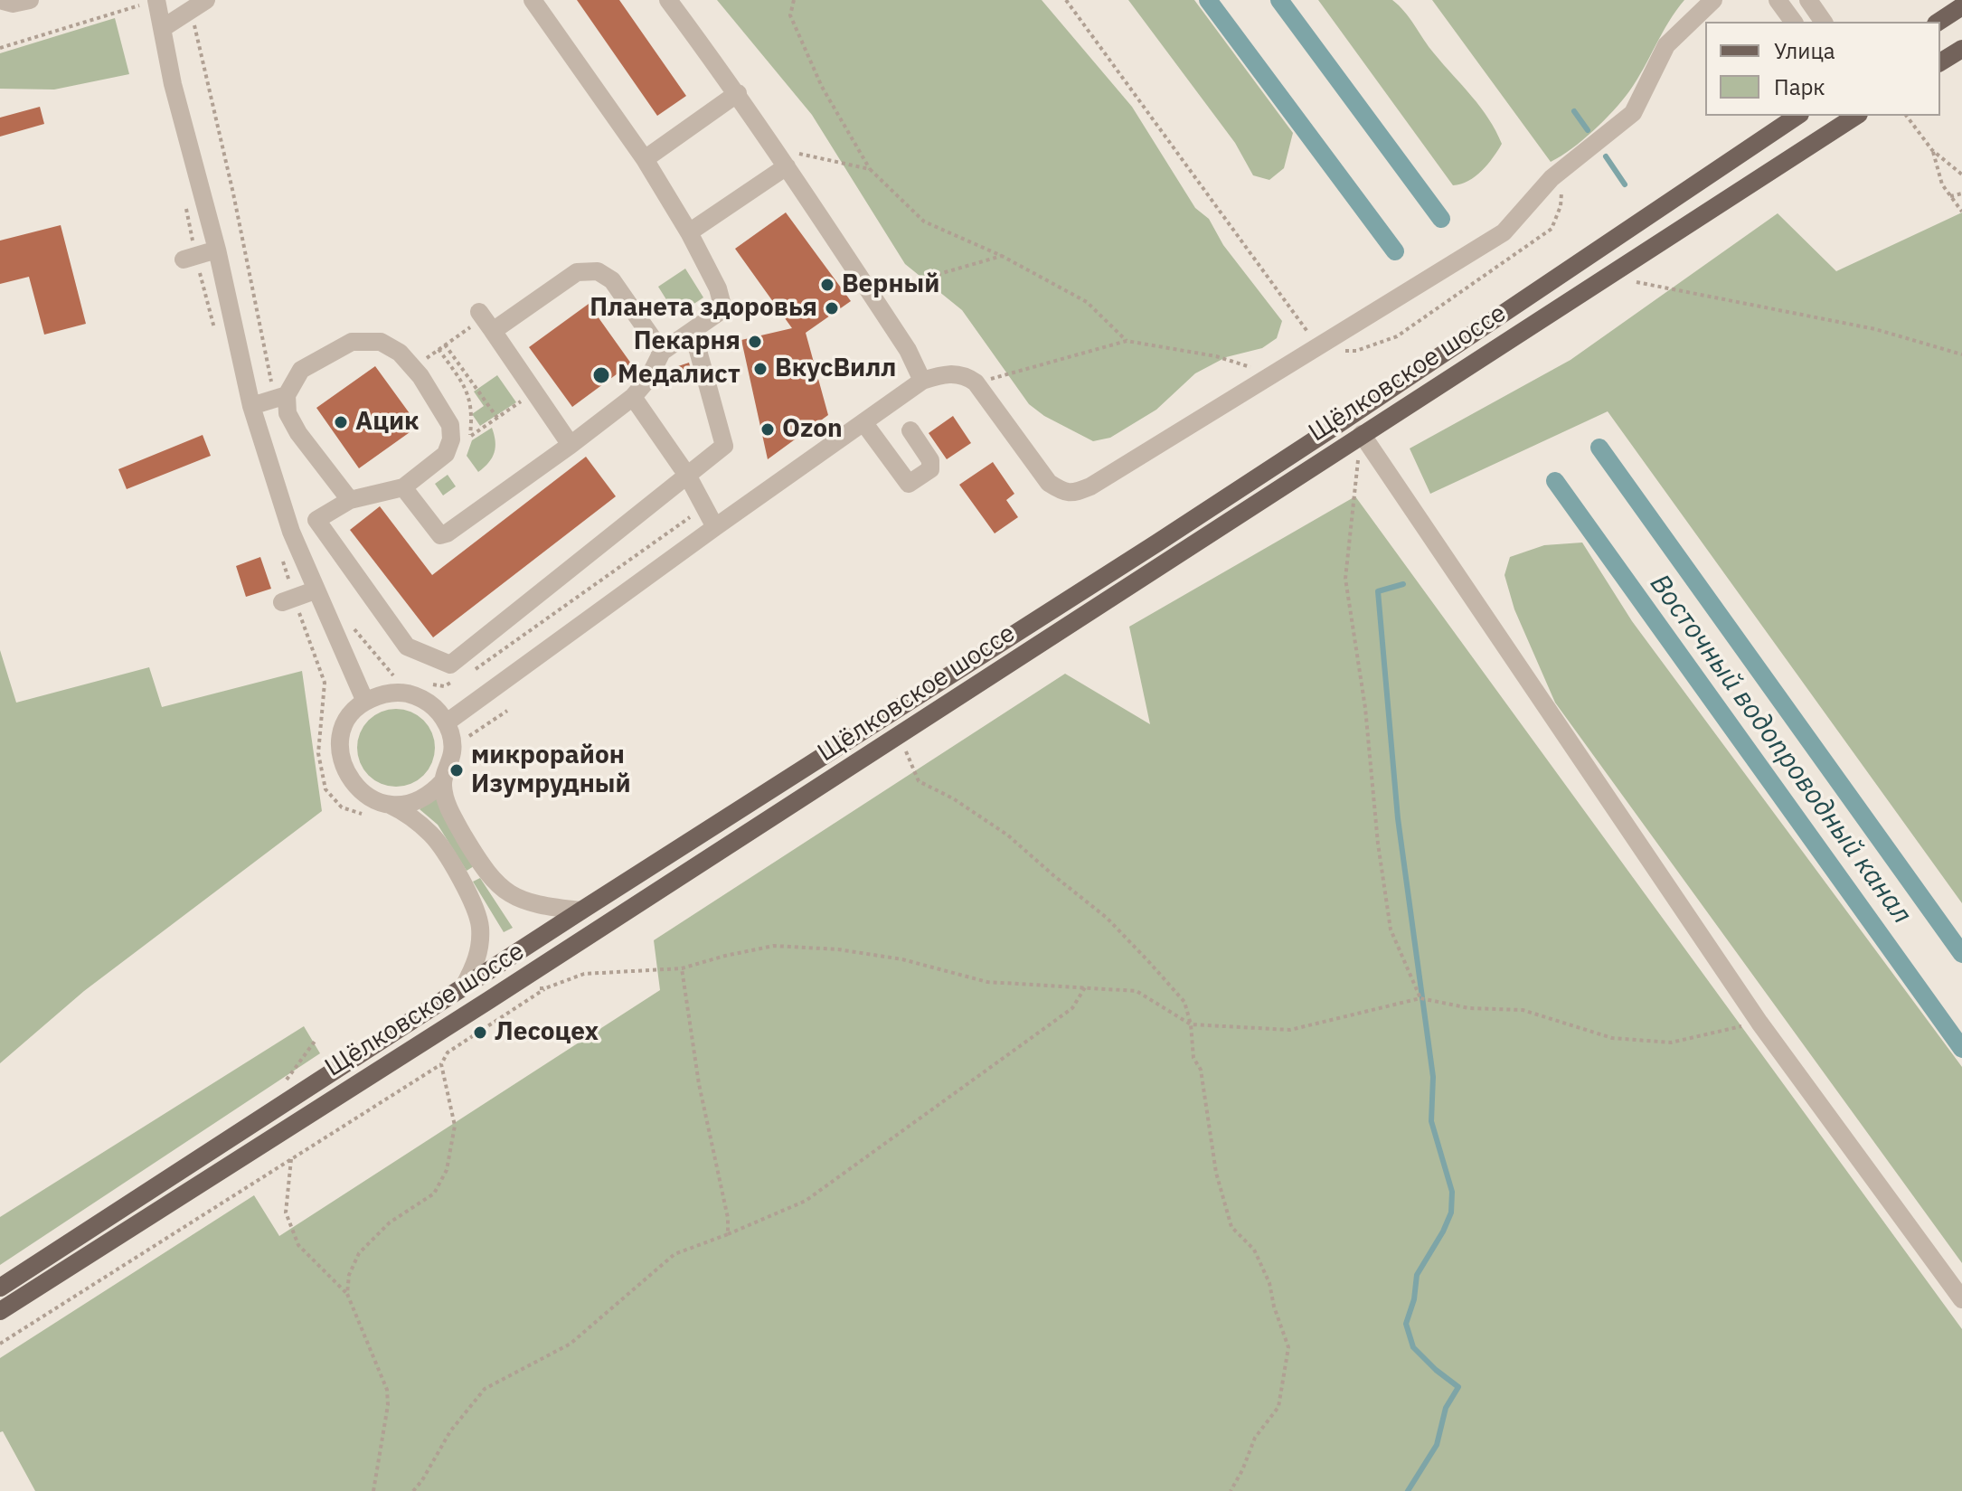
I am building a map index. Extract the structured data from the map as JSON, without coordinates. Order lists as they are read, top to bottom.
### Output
{
  "streets": {
    "main road": ["Щёлковское шоссе"]
  },
  "water": ["Восточный водопроводный канал"],
  "places": [
    "Верный",
    "Планета здоровья",
    "Пекарня",
    "ВкусВилл",
    "Медалист",
    "Ацик",
    "Ozon",
    "микрорайон Изумрудный",
    "Лесоцех"
  ],
  "legend": ["Улица", "Парк"]
}
